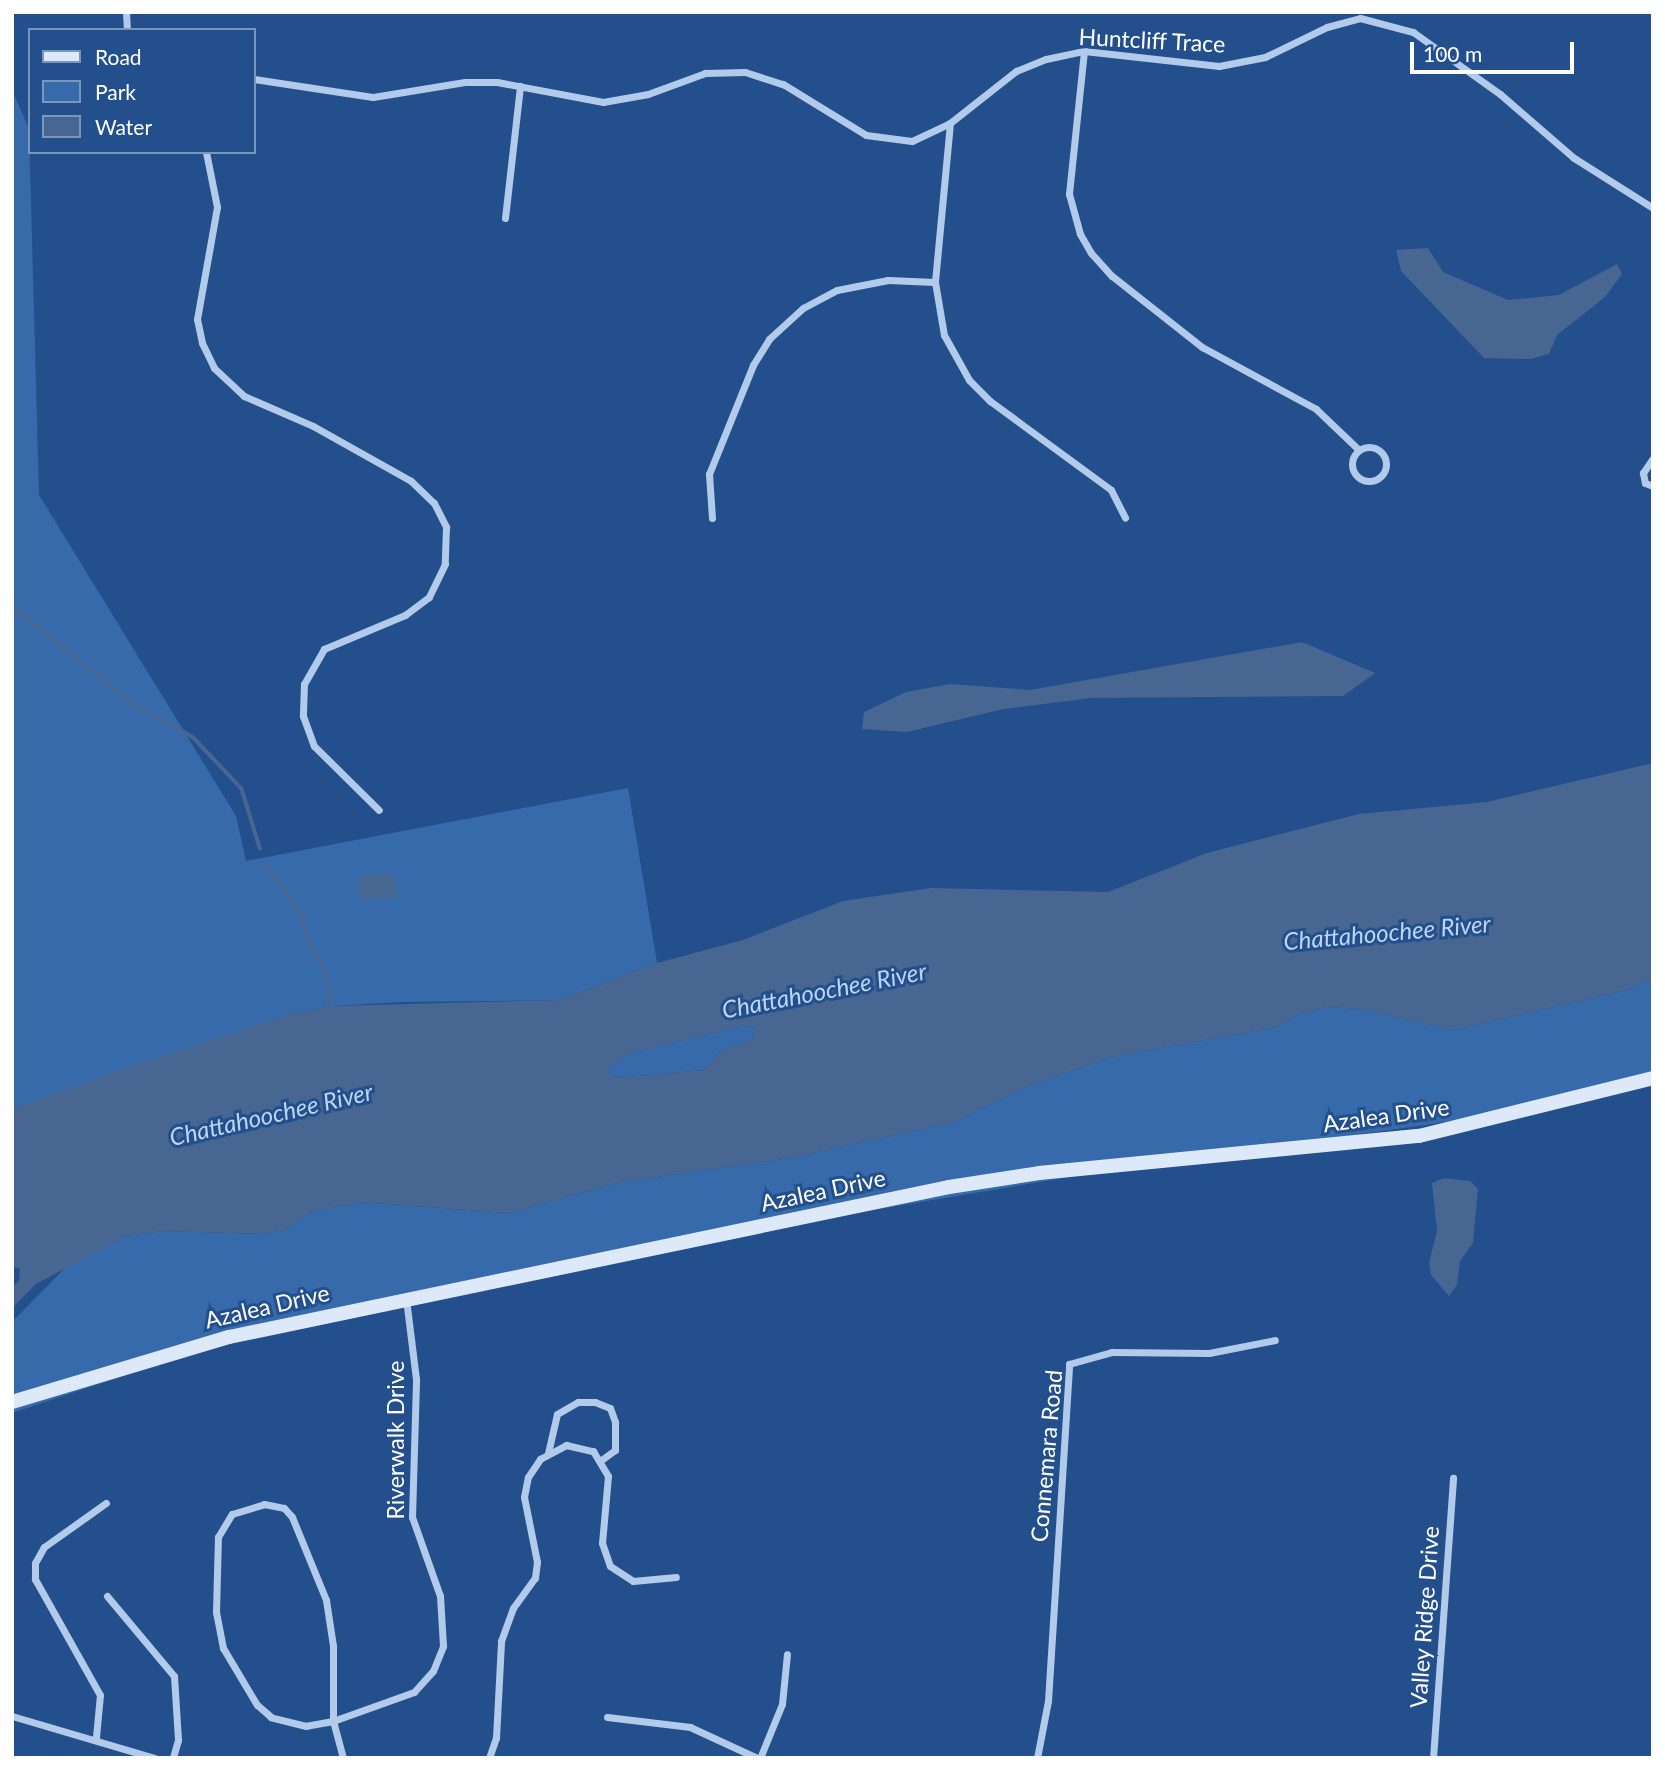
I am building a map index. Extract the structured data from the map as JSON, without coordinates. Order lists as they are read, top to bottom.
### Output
{
  "streets": {
    "street": [
      "Huntcliff Trace",
      "Azalea Drive",
      "Riverwalk Drive",
      "Connemara Road",
      "Valley Ridge Drive"
    ]
  },
  "crossings": [
    ["Azalea Drive", "Riverwalk Drive"]
  ],
  "water": ["Chattahoochee River"],
  "legend": ["Road", "Park", "Water"],
  "scale_bar": "100 m"
}
